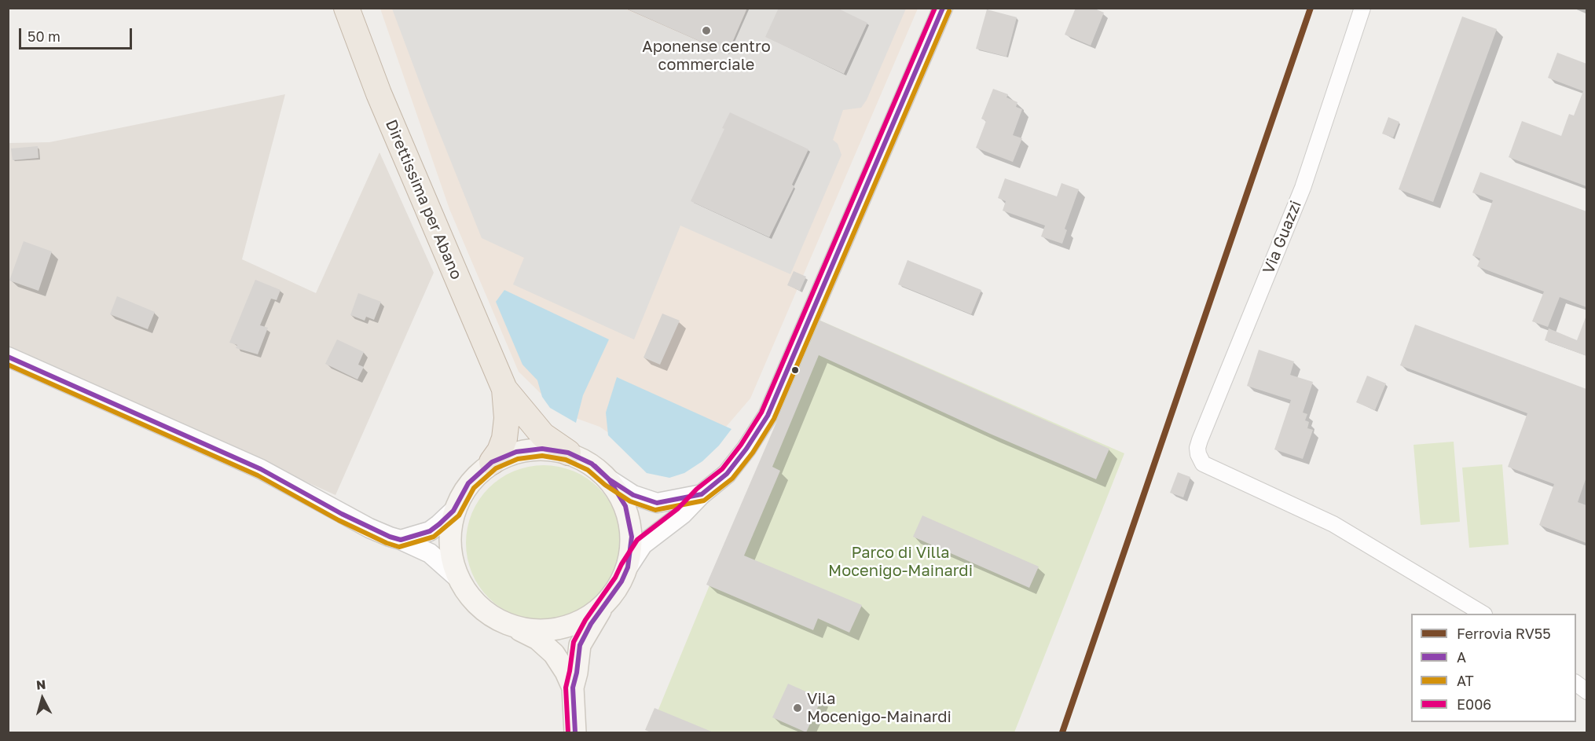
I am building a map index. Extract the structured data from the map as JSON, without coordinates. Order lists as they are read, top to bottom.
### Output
{
  "streets": {
    "highway": ["Direttissima per Abano"],
    "street": ["Via Guazzi"]
  },
  "parks": ["Parco di Villa Mocenigo-Mainardi"],
  "places": ["Aponense centro commerciale", "Vila Mocenigo-Mainardi"],
  "lines": [
    "rail line RV55",
    "transit line A",
    "transit line E006",
    "transit line AT"
  ],
  "legend": [
    "Ferrovia RV55",
    "A",
    "AT",
    "E006"
  ],
  "scale_bar": "50 m",
  "north": "top"
}
